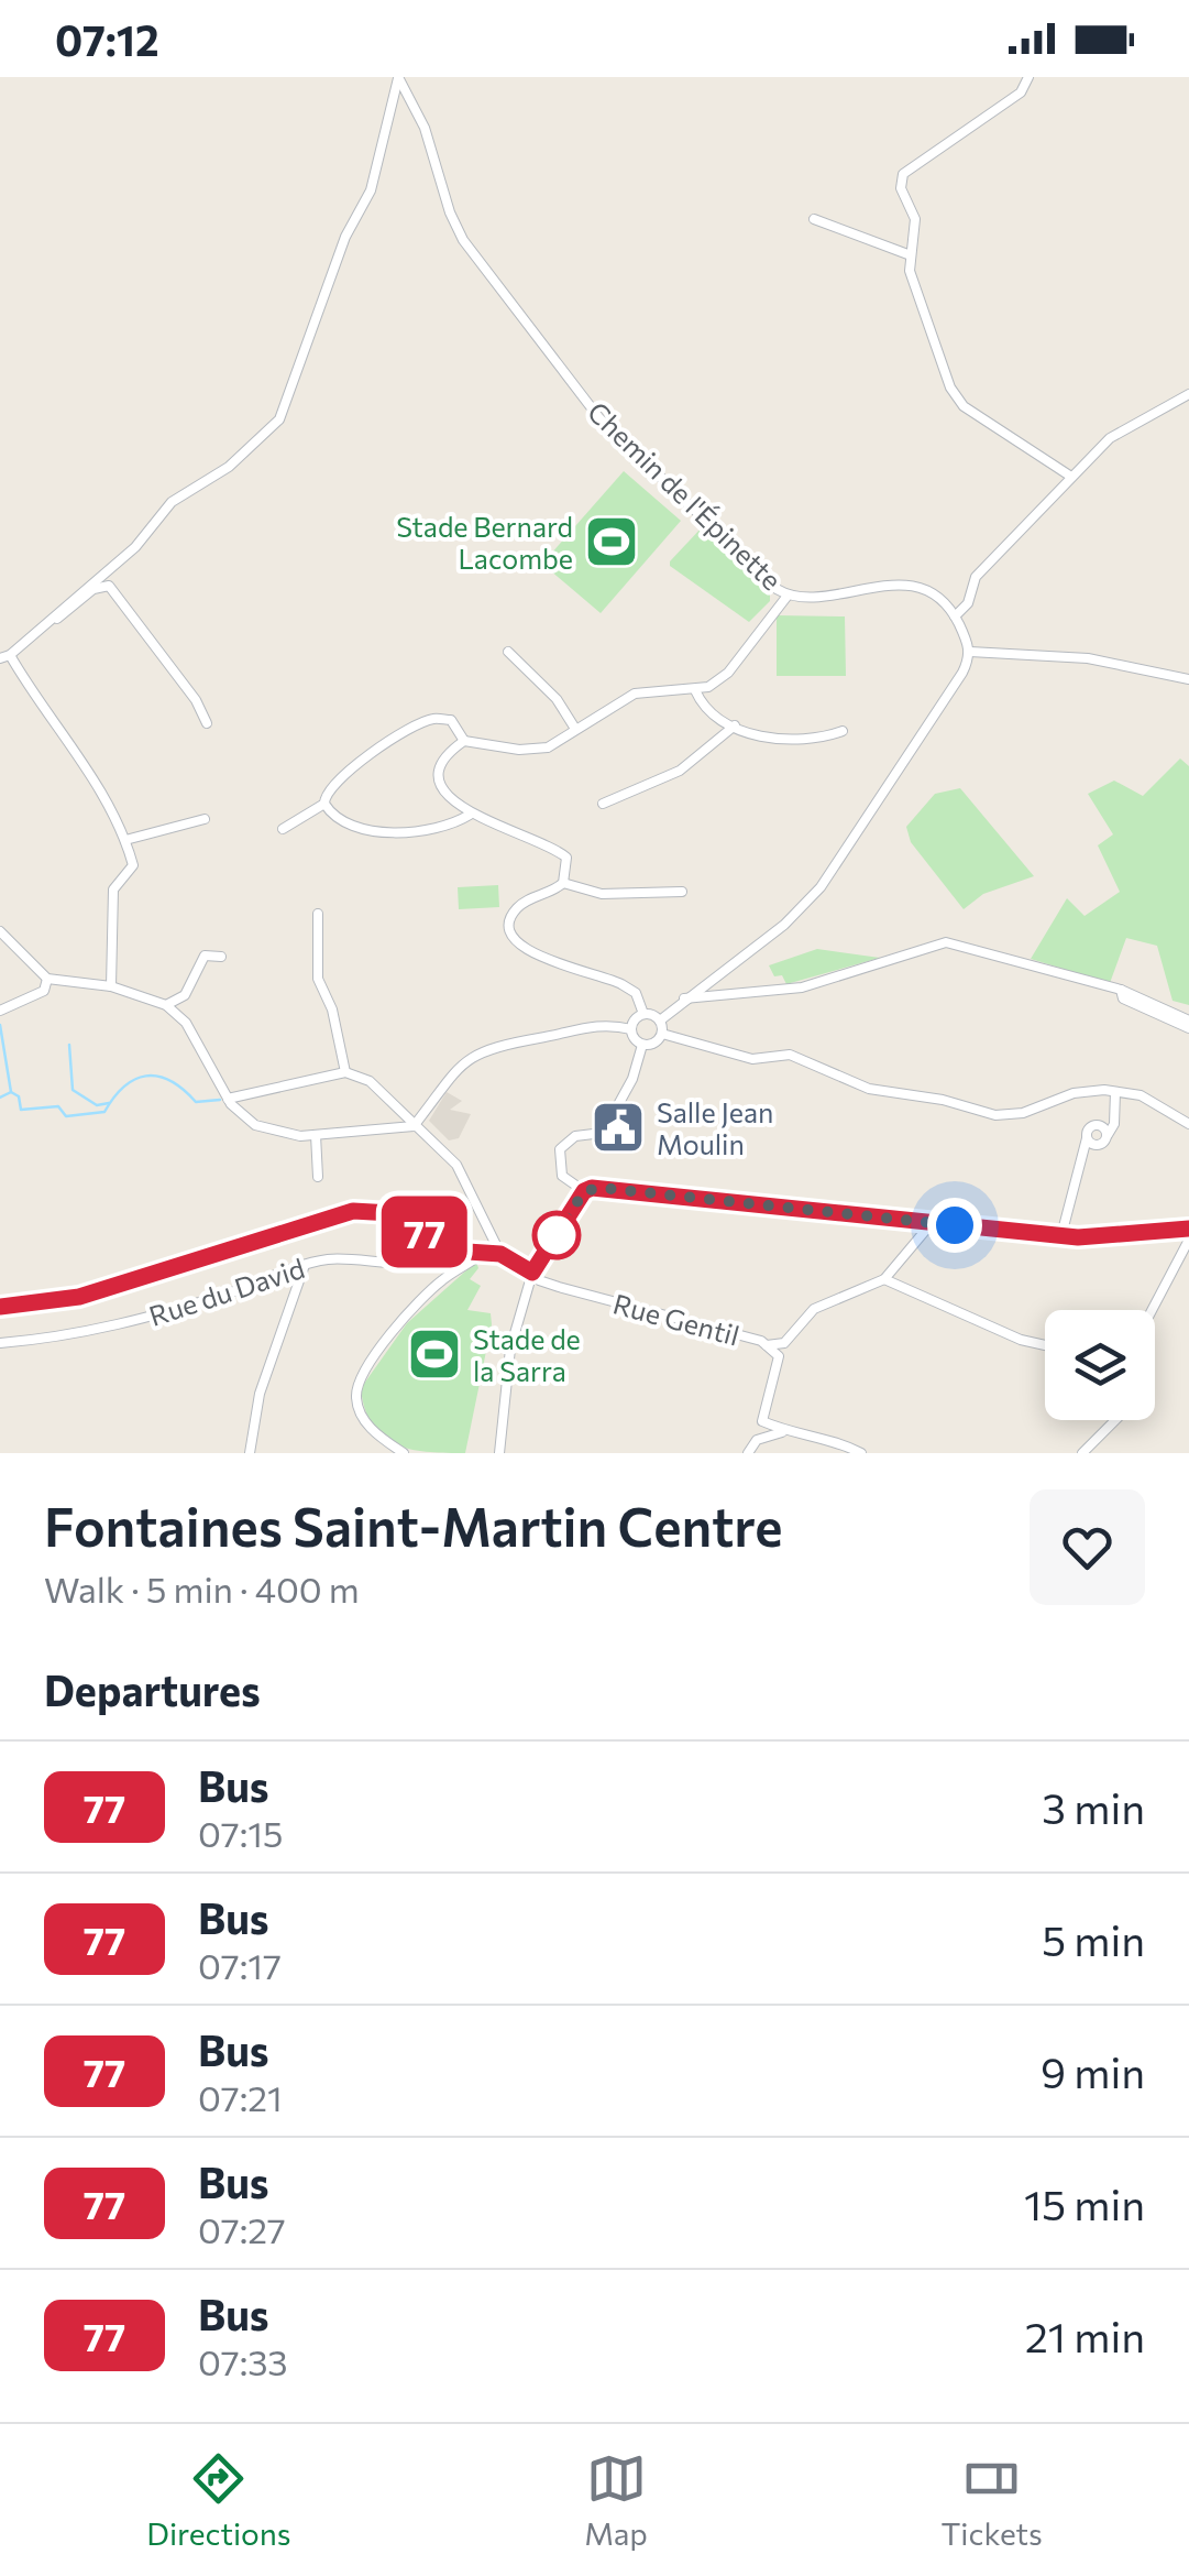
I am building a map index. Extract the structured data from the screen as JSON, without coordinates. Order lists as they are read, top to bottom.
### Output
{
  "streets": {
    "street": ["Chemin de l'Épinette", "Rue du David", "Rue Gentil"]
  },
  "crossings": [
    ["Rue du David", "Rue Gentil"]
  ],
  "places": {
    "sports": ["Stade Bernard Lacombe", "Stade de la Sarra"],
    "public building": ["Salle Jean Moulin"]
  },
  "lines": ["bus line 77"],
  "page": {
    "status": "07:12",
    "on_map": "77",
    "heading": [
      ["Fontaines Saint-Martin Centre", "Walk · 5 min · 400 m"],
      "Departures"
    ],
    "list": [
      {
        "mark": "77",
        "name": "Bus",
        "note": "07:15",
        "value": "3 min"
      },
      {
        "mark": "77",
        "name": "Bus",
        "note": "07:17",
        "value": "5 min"
      },
      {
        "mark": "77",
        "name": "Bus",
        "note": "07:21",
        "value": "9 min"
      },
      {
        "mark": "77",
        "name": "Bus",
        "note": "07:27",
        "value": "15 min"
      },
      {
        "mark": "77",
        "name": "Bus",
        "note": "07:33",
        "value": "21 min"
      }
    ],
    "tabs": ["Directions", "Map", "Tickets"]
  }
}
